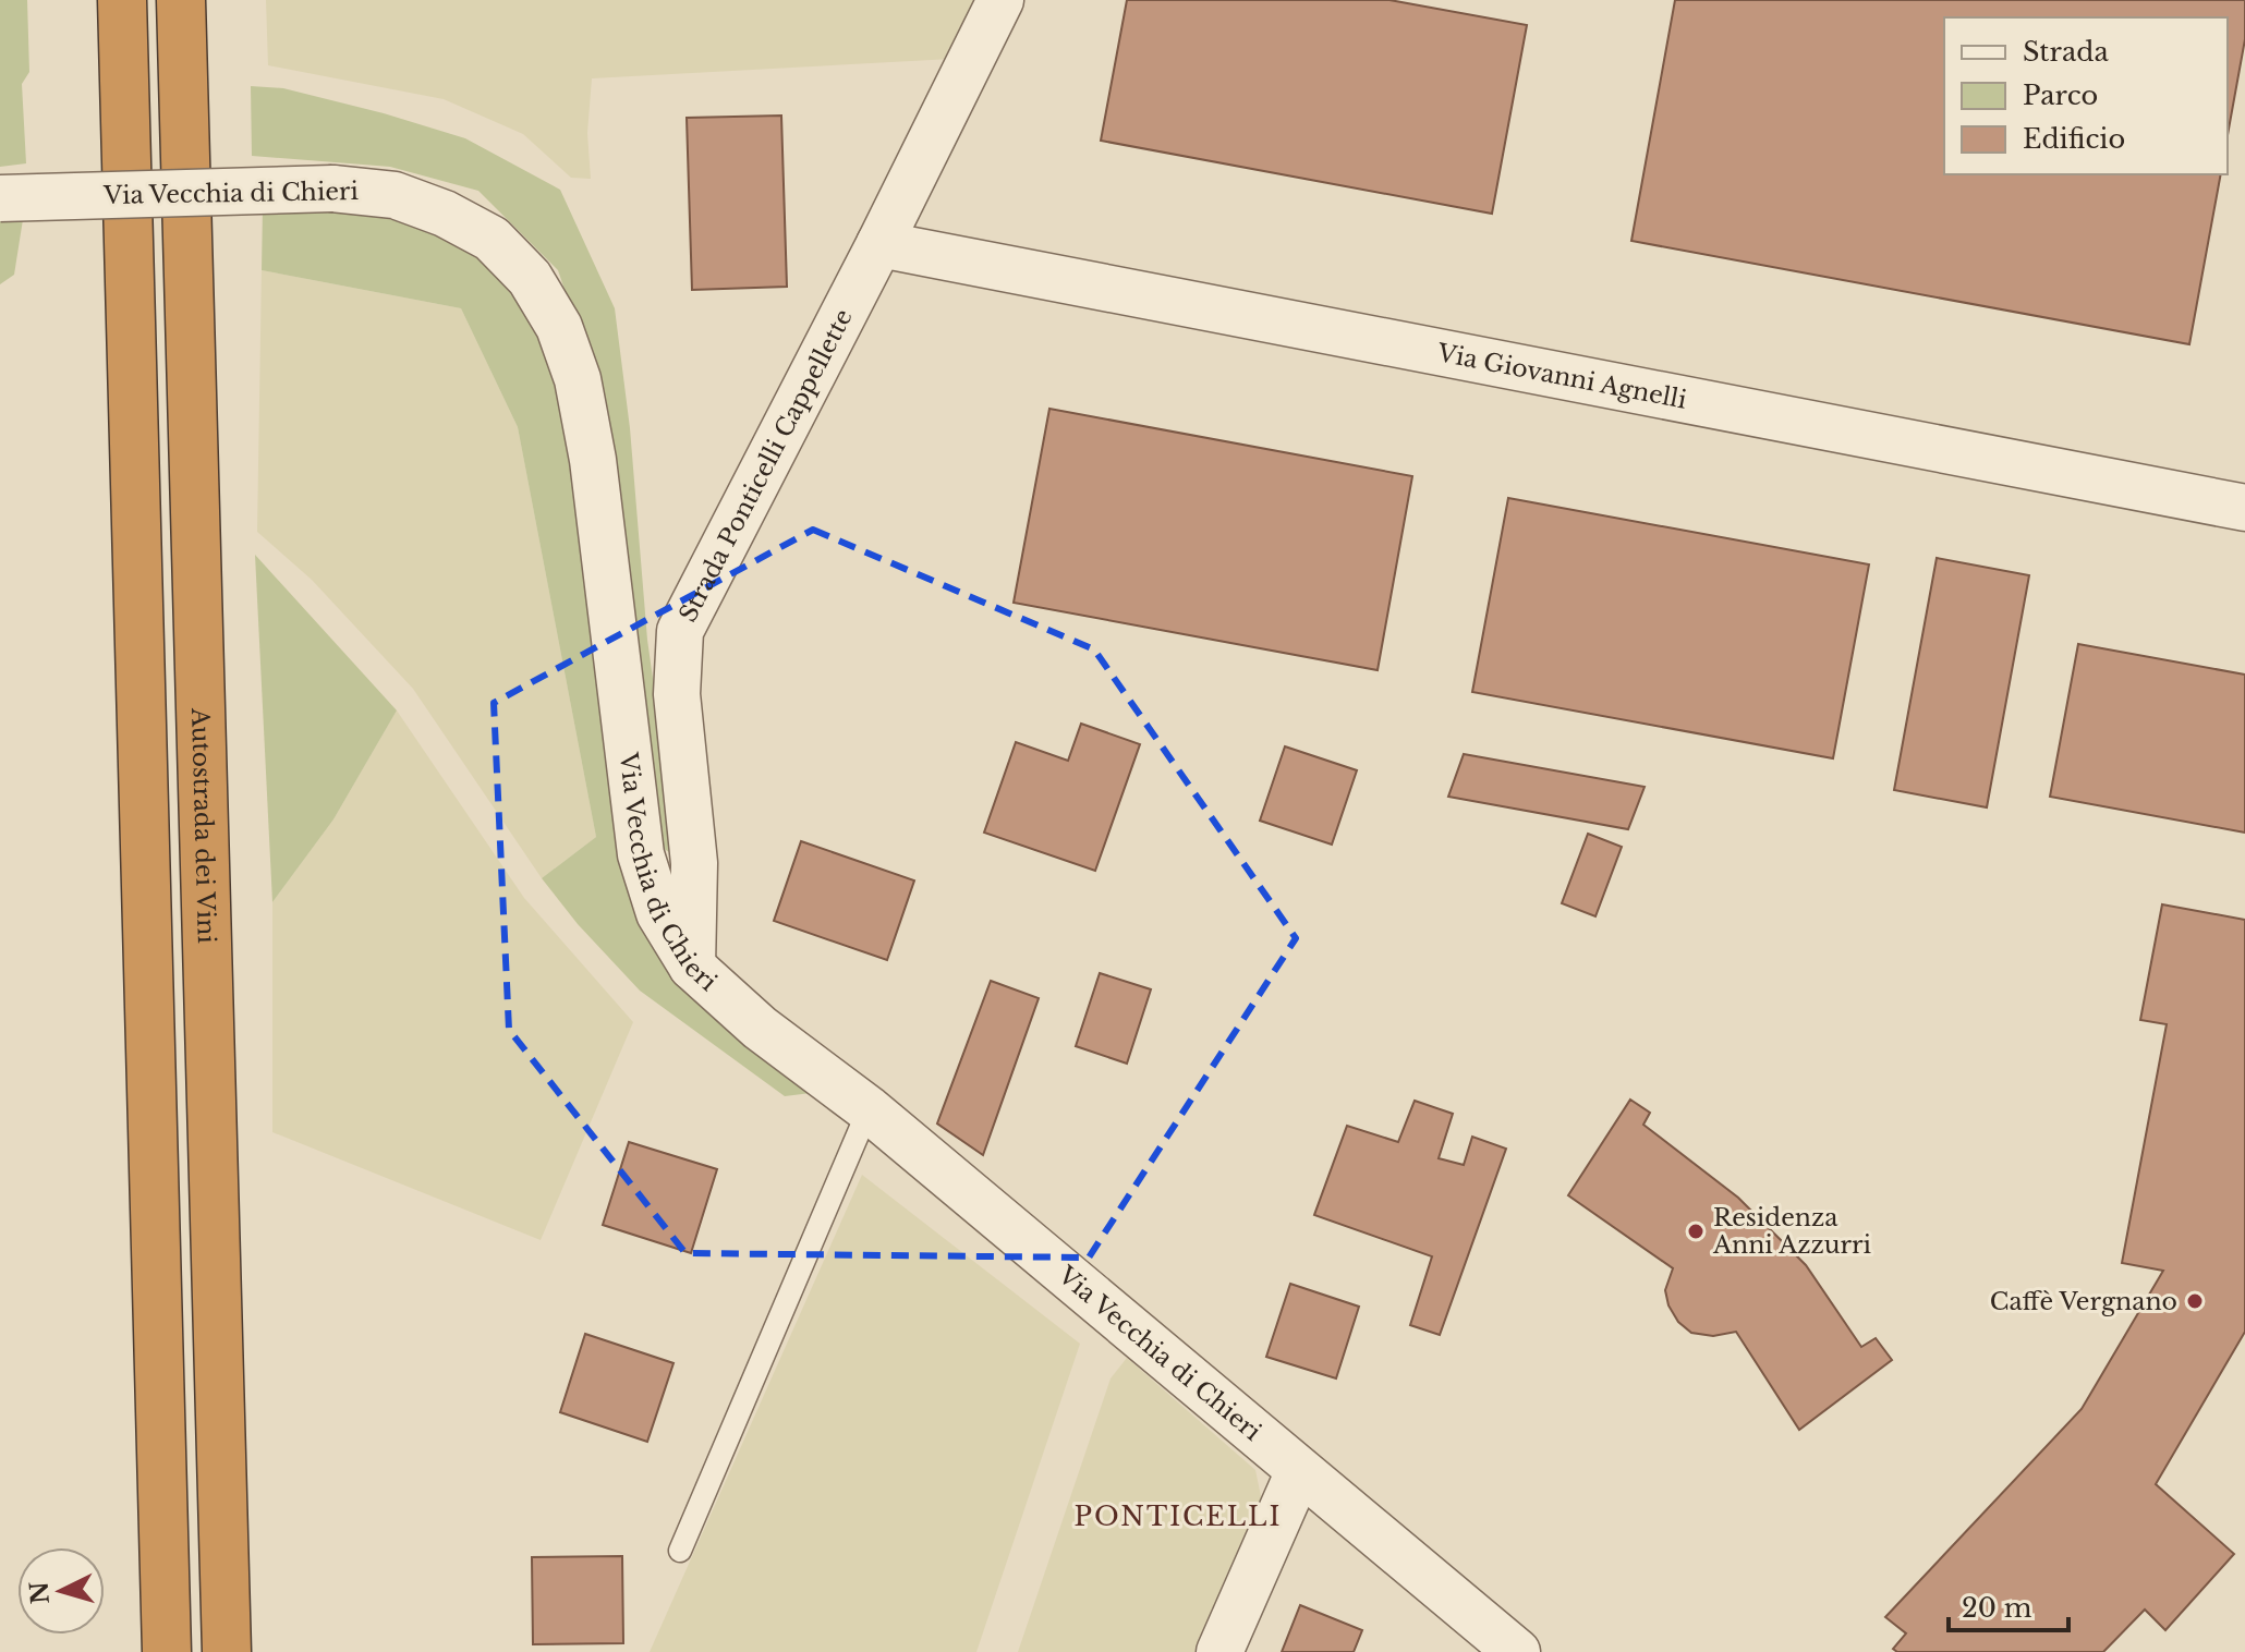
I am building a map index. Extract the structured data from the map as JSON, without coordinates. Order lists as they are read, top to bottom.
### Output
{
  "streets": {
    "highway": ["Autostrada dei Vini"],
    "street": ["Via Vecchia di Chieri", "Via Giovanni Agnelli", "Strada Ponticelli Cappellette"]
  },
  "crossings": [
    ["Via Vecchia di Chieri", "Strada Ponticelli Cappellette"],
    ["Via Giovanni Agnelli", "Strada Ponticelli Cappellette"]
  ],
  "districts": ["PONTICELLI"],
  "places": ["Residenza Anni Azzurri", "Caffè Vergnano"],
  "legend": ["Strada", "Parco", "Edificio"],
  "scale_bar": "20 m",
  "north": "left"
}
